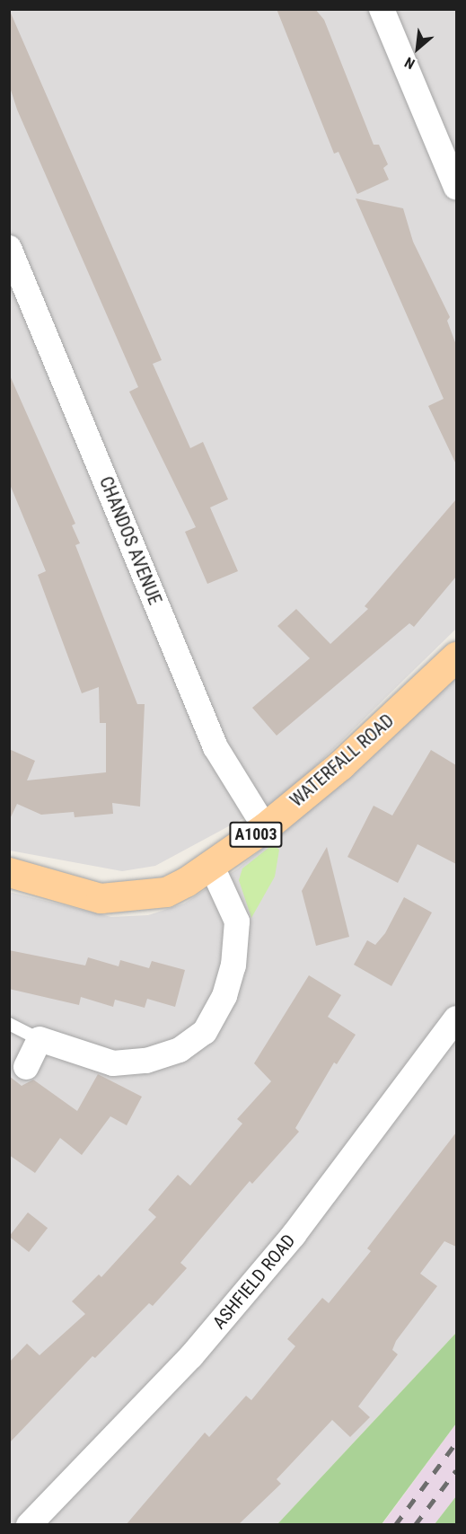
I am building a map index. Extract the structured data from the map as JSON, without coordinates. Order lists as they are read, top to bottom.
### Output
{
  "streets": {
    "main road": ["WATERFALL ROAD", "A1003"],
    "street": ["CHANDOS AVENUE", "ASHFIELD ROAD"]
  },
  "crossings": [
    ["CHANDOS AVENUE", "WATERFALL ROAD"]
  ],
  "north": "bottom left"
}
